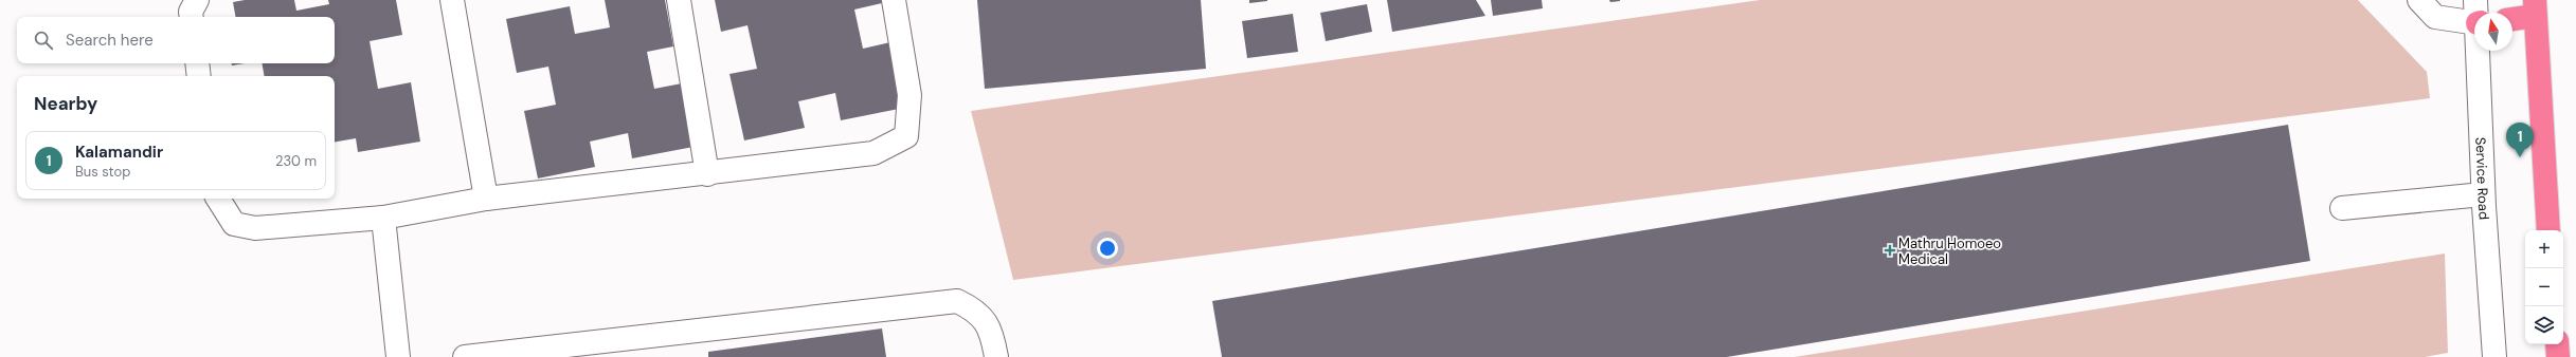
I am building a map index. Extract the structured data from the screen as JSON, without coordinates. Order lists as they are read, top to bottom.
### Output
{
  "streets": {
    "street": ["Service Road"]
  },
  "places": {
    "health": ["Mathru Homoeo Medical"]
  },
  "north": "top",
  "page": {
    "search": "Search here",
    "heading": "Nearby",
    "pins": "1",
    "list": [
      {
        "mark": "1",
        "name": "Kalamandir",
        "note": "Bus stop",
        "value": "230 m"
      }
    ],
    "map_buttons": ["+", "−"]
  }
}
